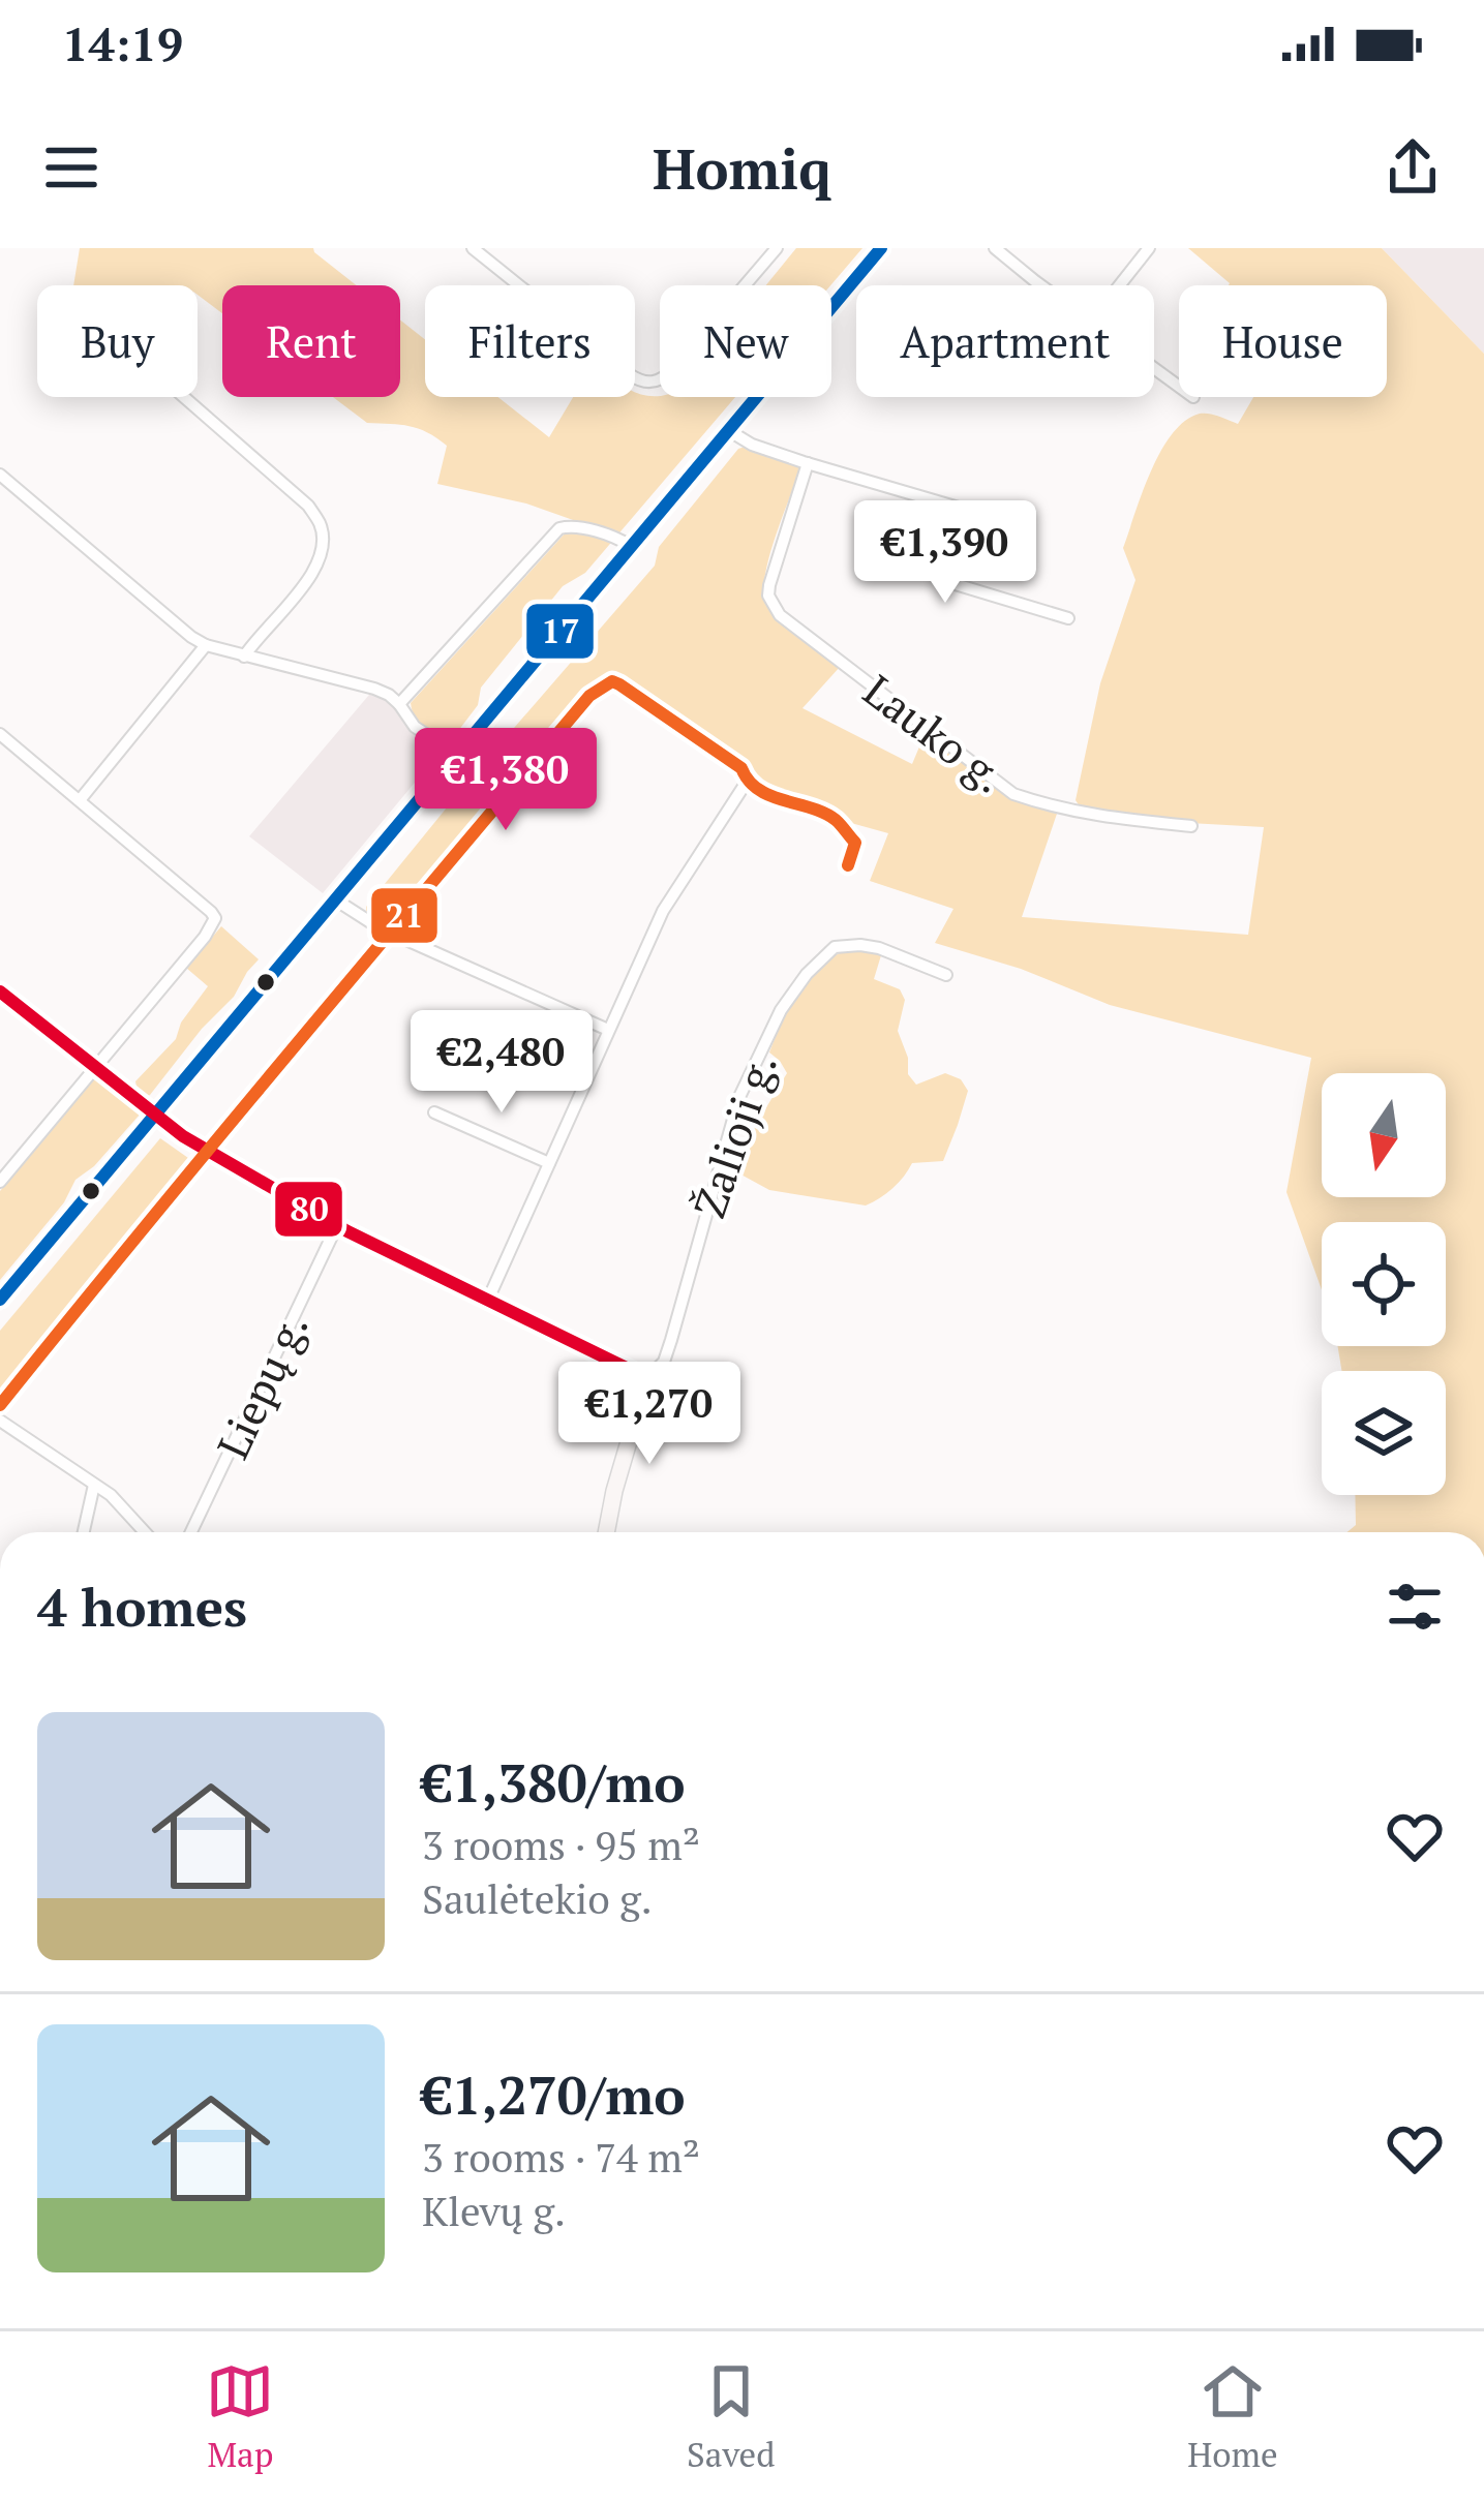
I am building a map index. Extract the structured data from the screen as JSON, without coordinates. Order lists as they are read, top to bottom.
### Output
{
  "streets": {
    "street": ["Lauko g.", "Žalioji g.", "Liepų g."]
  },
  "lines": ["transit line 17", "transit line 21", "transit line 80"],
  "north": "bottom",
  "page": {
    "status": "14:19",
    "header": "Homiq",
    "chip": [
      "Buy",
      "Rent",
      "Filters",
      "New",
      "Apartment",
      "House"
    ],
    "price": [
      "€1,390",
      "€1,380",
      "€2,480",
      "€1,270"
    ],
    "heading": "4 homes",
    "list": [
      {
        "name": "€1,380/mo",
        "note": "3 rooms · 95 m² · Saulėtekio g."
      },
      {
        "name": "€1,270/mo",
        "note": "3 rooms · 74 m² · Klevų g."
      }
    ],
    "tabs": ["Map", "Saved", "Home"]
  }
}
